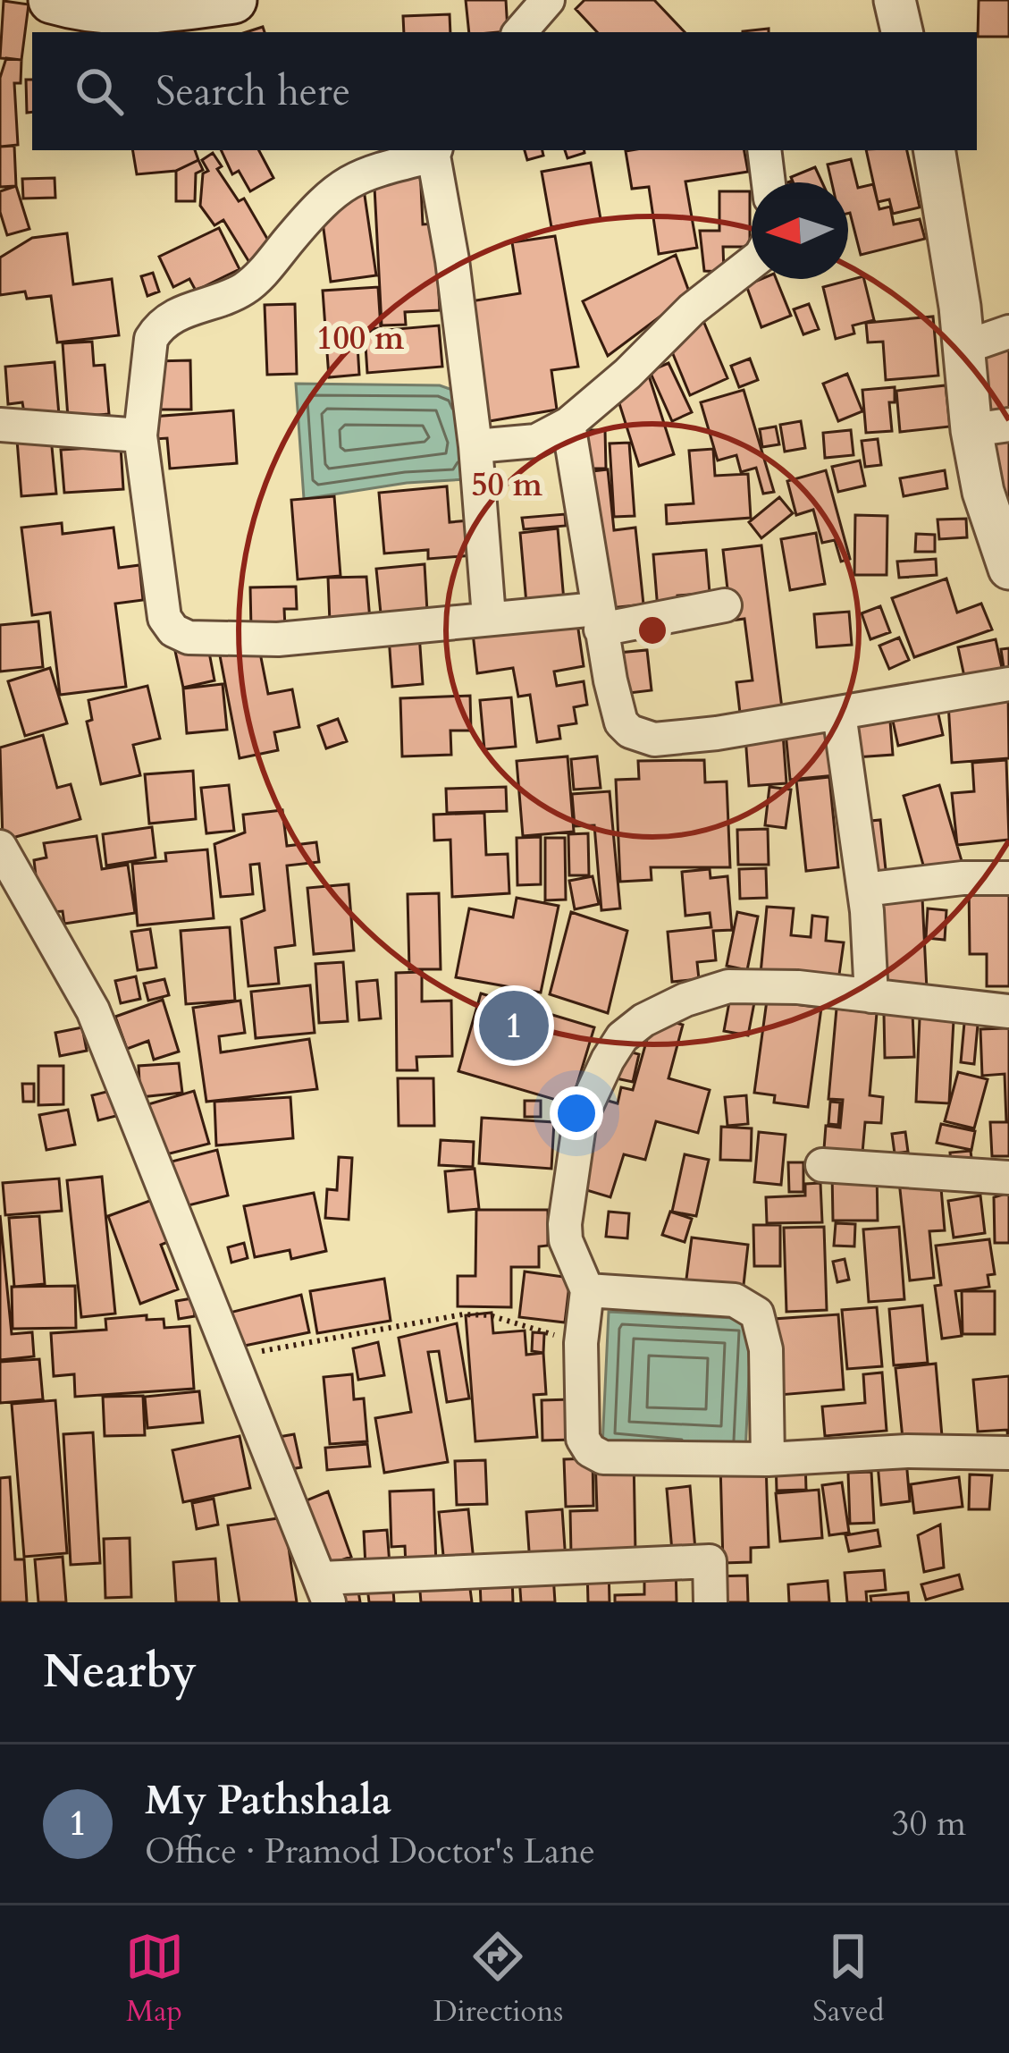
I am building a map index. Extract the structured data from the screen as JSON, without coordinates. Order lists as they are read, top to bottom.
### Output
{
  "north": "left",
  "page": {
    "search": "Search here",
    "pins": "1",
    "heading": "Nearby",
    "list": [
      {
        "mark": "1",
        "name": "My Pathshala",
        "note": "Office · Pramod Doctor's Lane",
        "value": "30 m"
      }
    ],
    "nav": ["Map", "Directions", "Saved"]
  },
  "rings": ["100 m", "50 m"]
}
